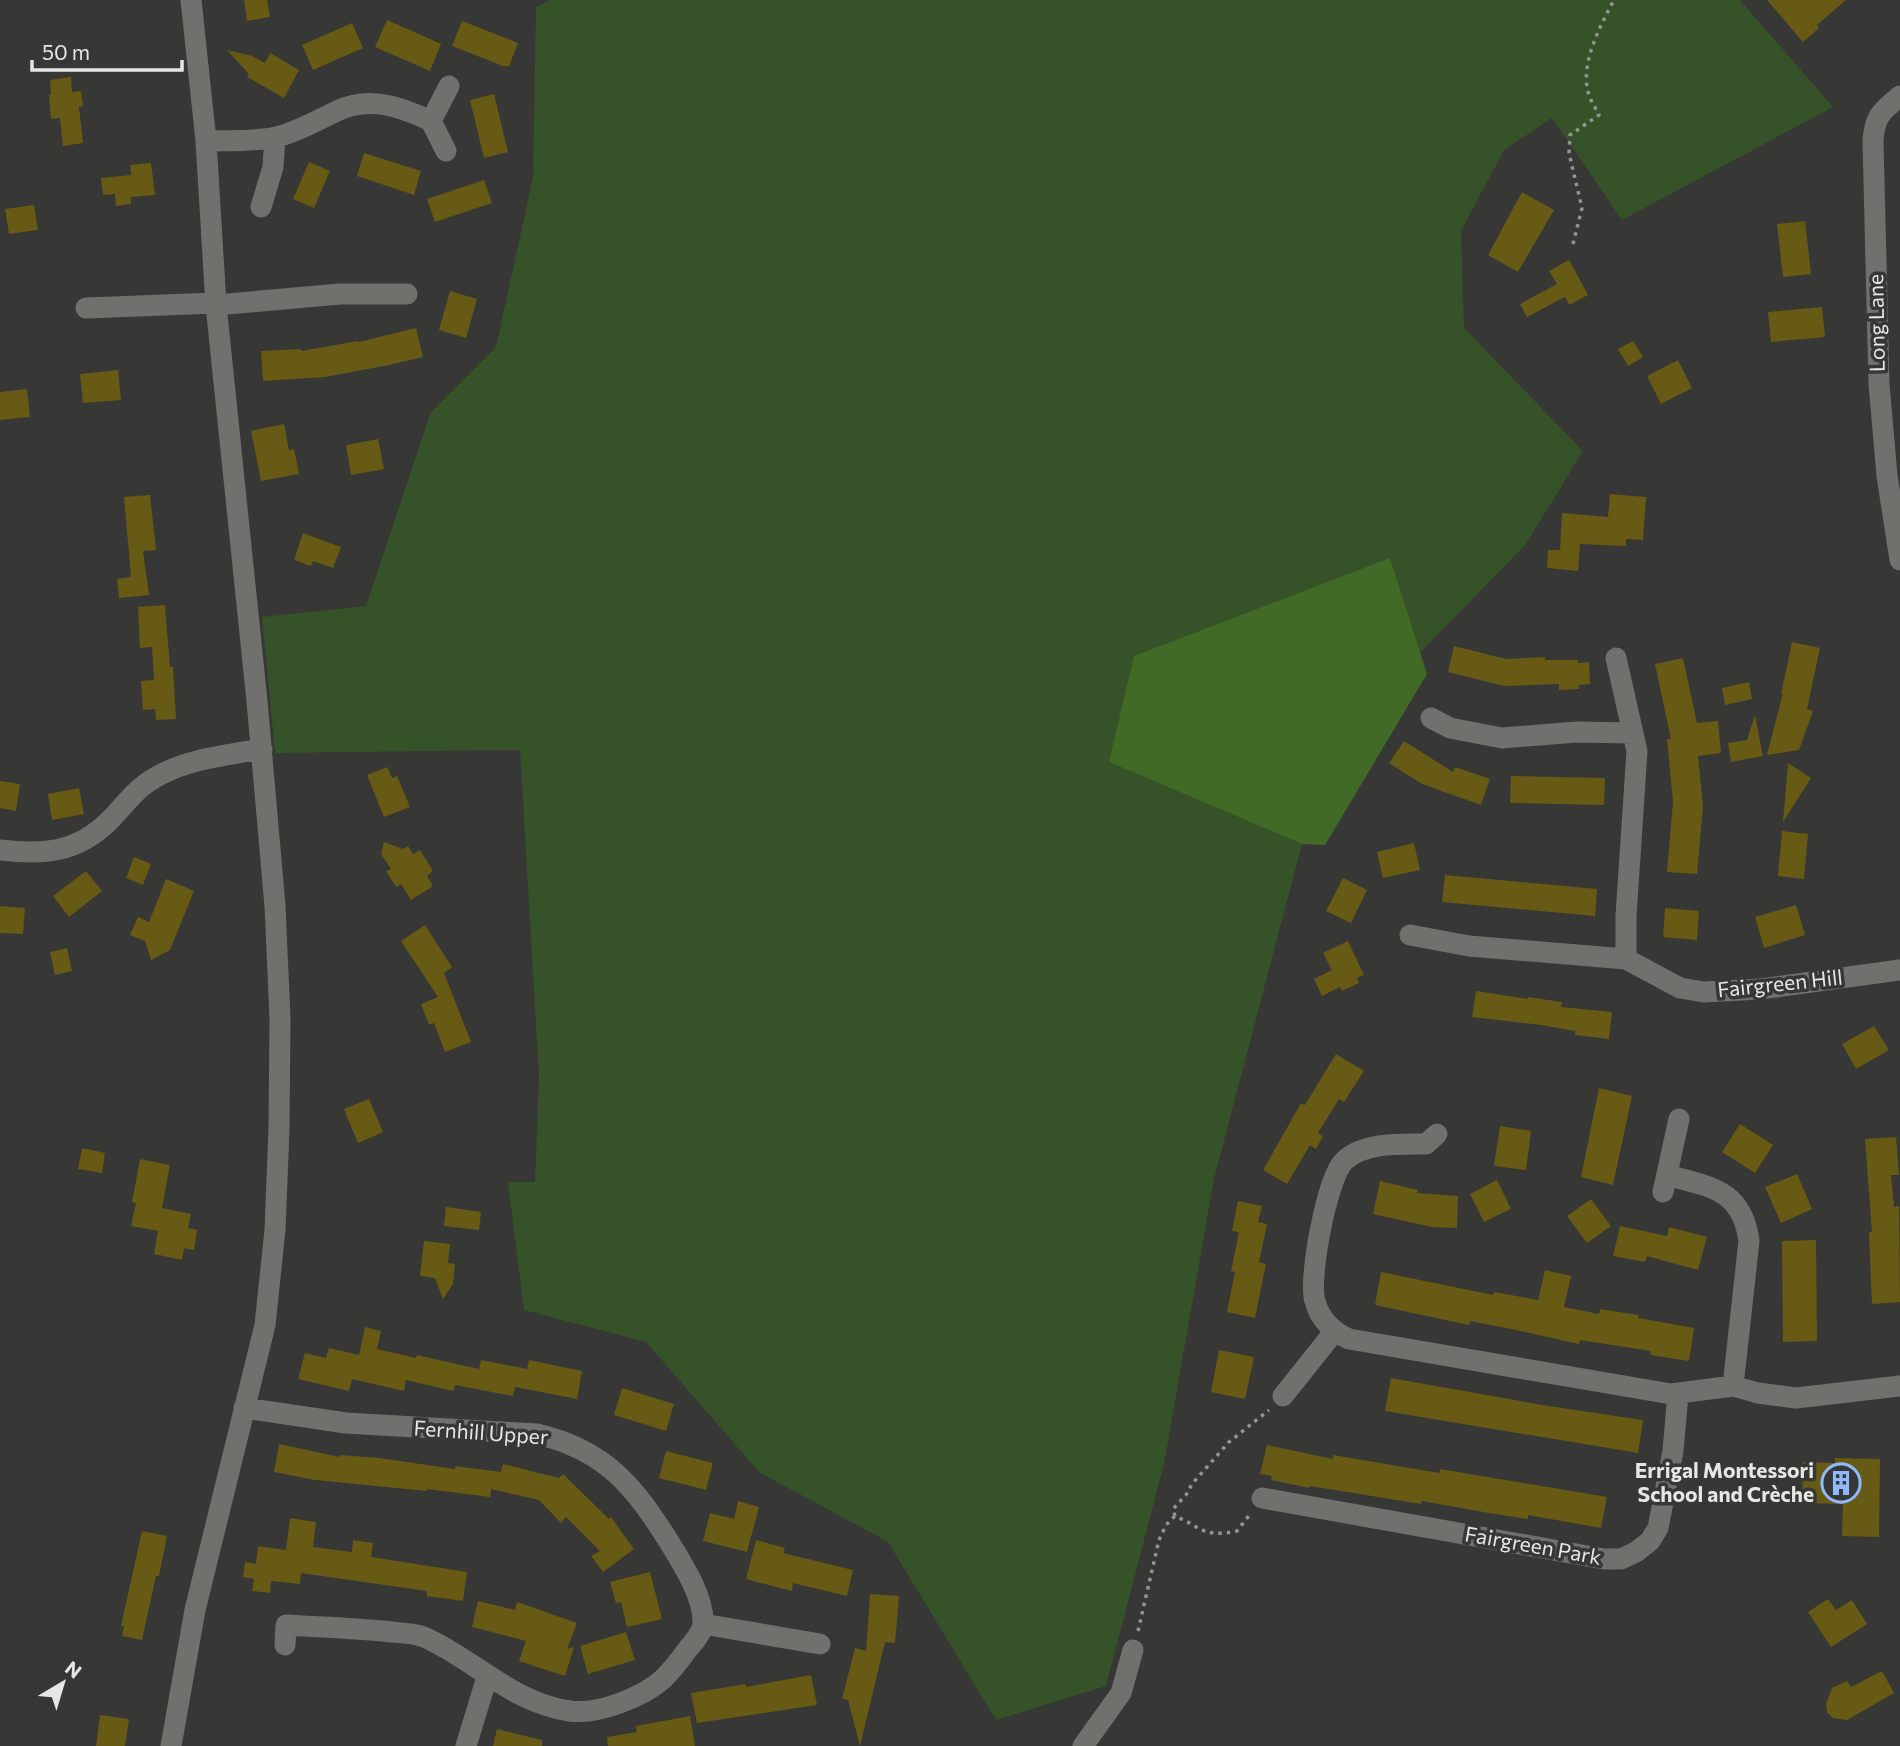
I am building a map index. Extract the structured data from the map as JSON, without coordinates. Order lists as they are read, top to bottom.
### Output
{
  "streets": {
    "street": [
      "Long Lane",
      "Fairgreen Hill",
      "Fernhill Upper",
      "Fairgreen Park"
    ]
  },
  "places": {
    "building": ["Errigal Montessori School and Crèche"]
  },
  "scale_bar": "50 m",
  "north": "top right"
}
